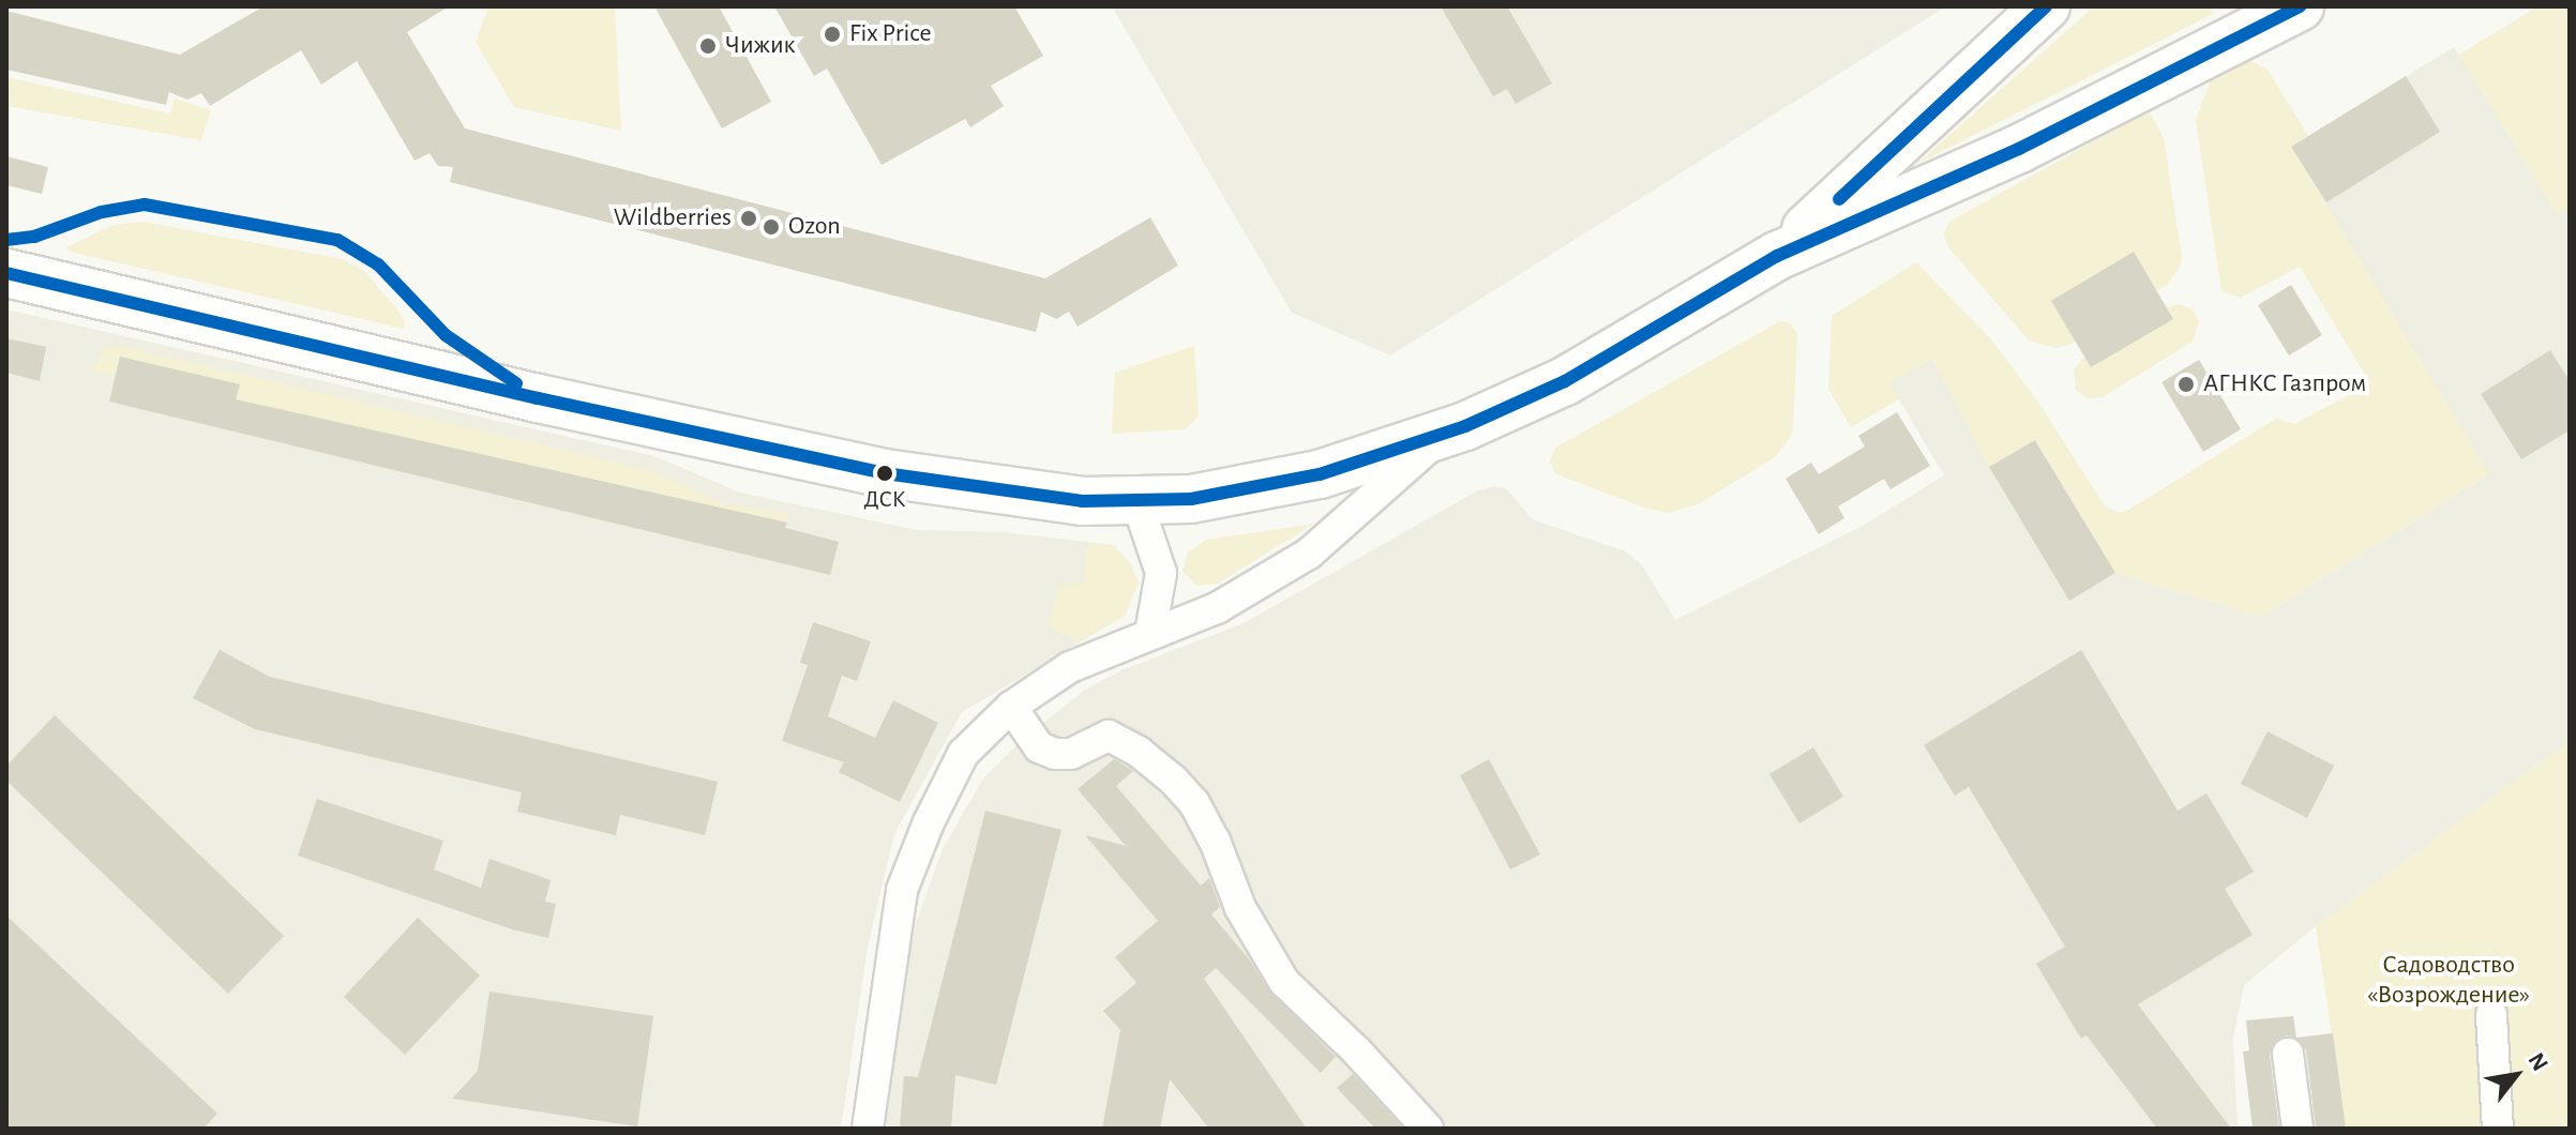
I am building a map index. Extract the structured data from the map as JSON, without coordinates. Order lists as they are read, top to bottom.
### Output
{
  "parks": ["Садоводство «Возрождение»"],
  "places": [
    "Fix Price",
    "Чижик",
    "Wildberries",
    "Ozon",
    "АГНКС Газпром",
    "ДСК"
  ],
  "north": "top right"
}
